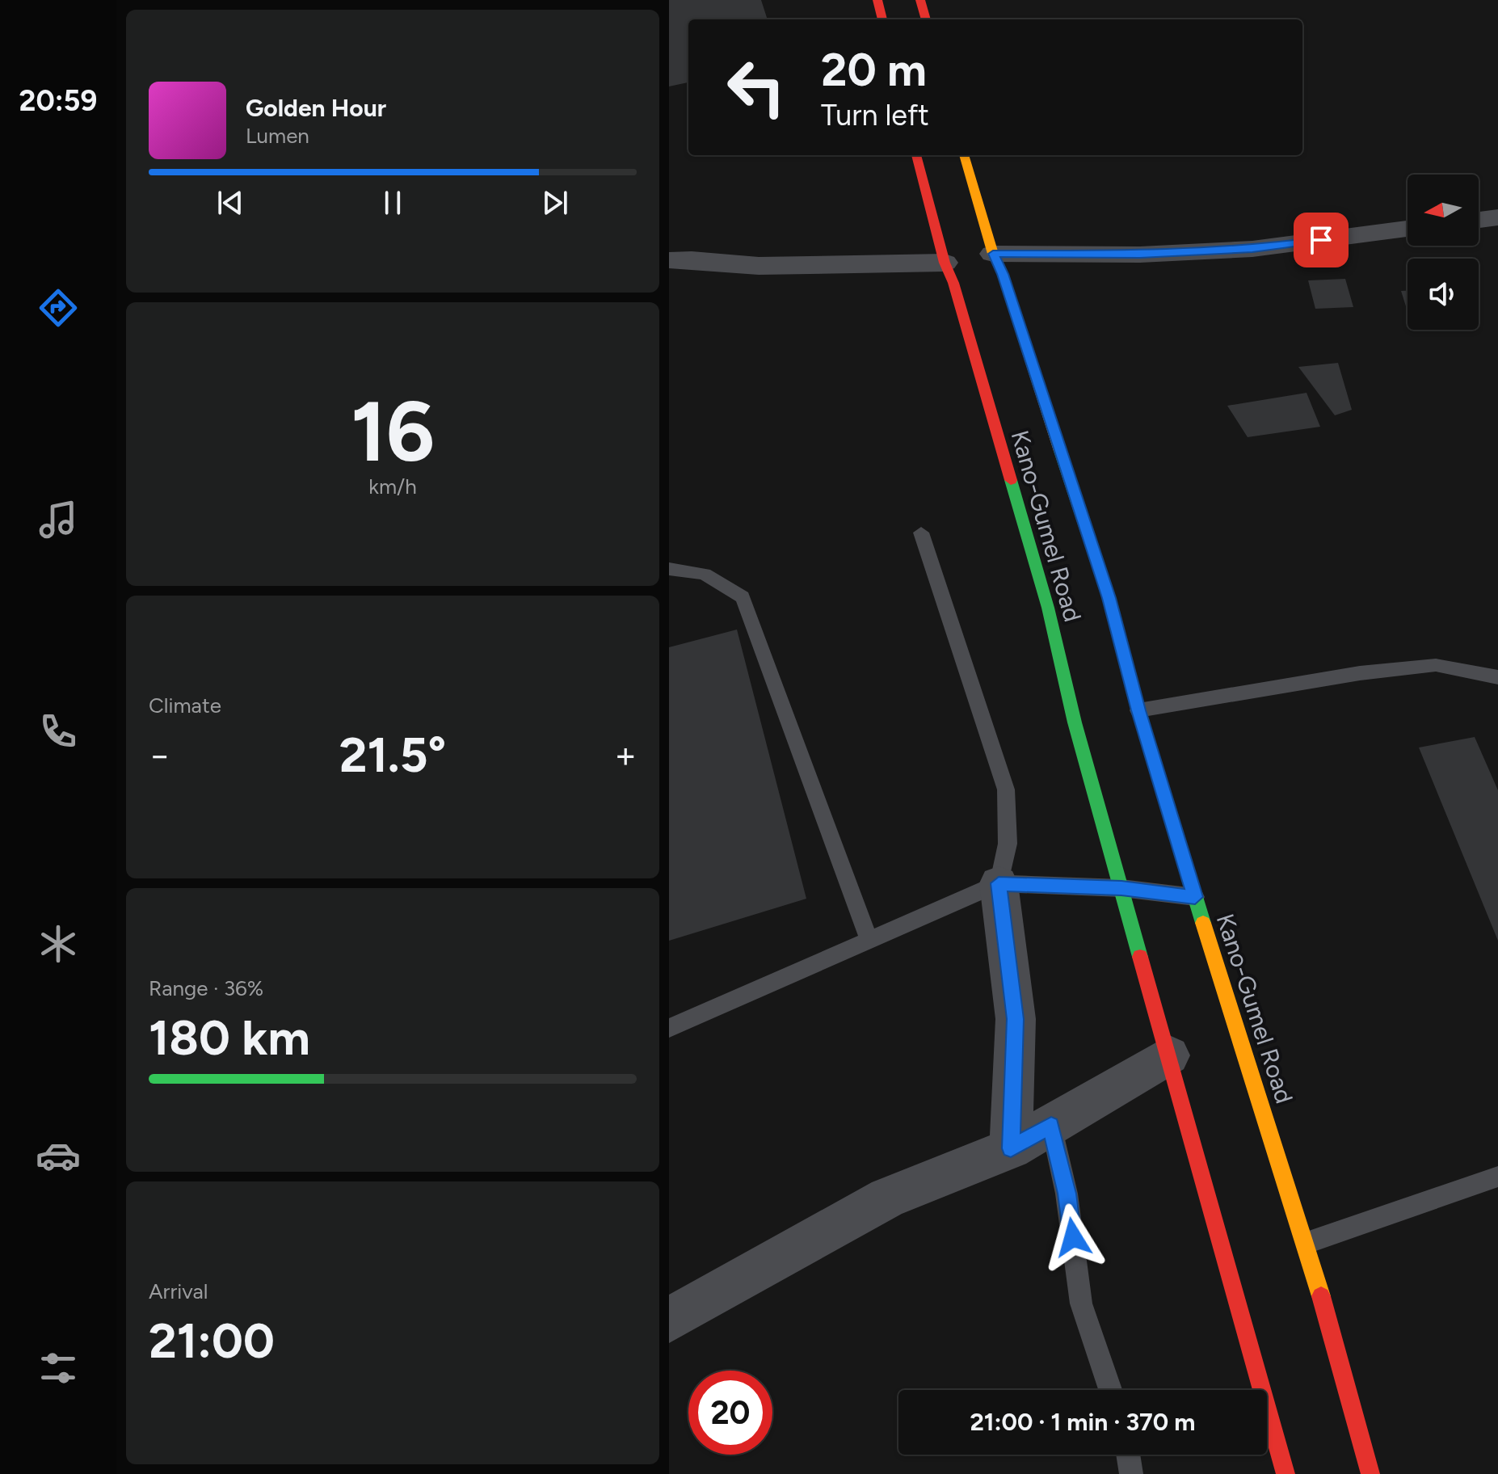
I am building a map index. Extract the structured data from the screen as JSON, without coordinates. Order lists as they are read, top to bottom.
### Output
{
  "streets": {
    "main road": ["Kano-Gumel Road"]
  },
  "north": "left",
  "page": {
    "tabs": "20:59",
    "turn": ["20 m", "Turn left"],
    "song": ["Golden Hour", "Lumen"],
    "tile": [
      ["16", "km/h"],
      "Climate",
      ["Range · 36%", "180 km"],
      ["Arrival", "21:00"]
    ],
    "heat": ["−", "21.5°", "+"],
    "limit": "20",
    "trip": "21:00 · 1 min · 370 m"
  }
}
